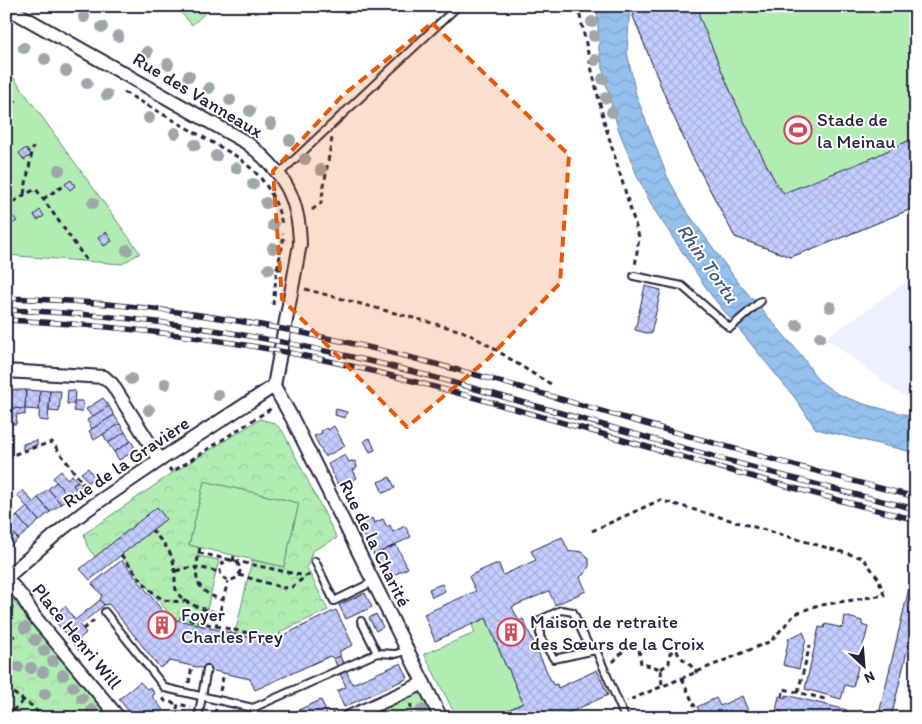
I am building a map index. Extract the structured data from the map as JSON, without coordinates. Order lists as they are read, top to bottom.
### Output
{
  "streets": {
    "street": [
      "Rue des Vanneaux",
      "Rue de la Gravière",
      "Rue de la Charité",
      "Place Henri Will"
    ]
  },
  "crossings": [
    ["Rue des Vanneaux", "Rue de la Gravière"],
    ["Rue des Vanneaux", "Rue de la Charité"],
    ["Rue de la Gravière", "Rue de la Charité"],
    ["Rue de la Gravière", "Place Henri Will"]
  ],
  "water": ["Rhin Tortu"],
  "places": {
    "sports": ["Stade de la Meinau"],
    "building": ["Foyer Charles Frey", "Maison de retraite des Sœurs de la Croix"]
  },
  "north": "bottom right"
}
